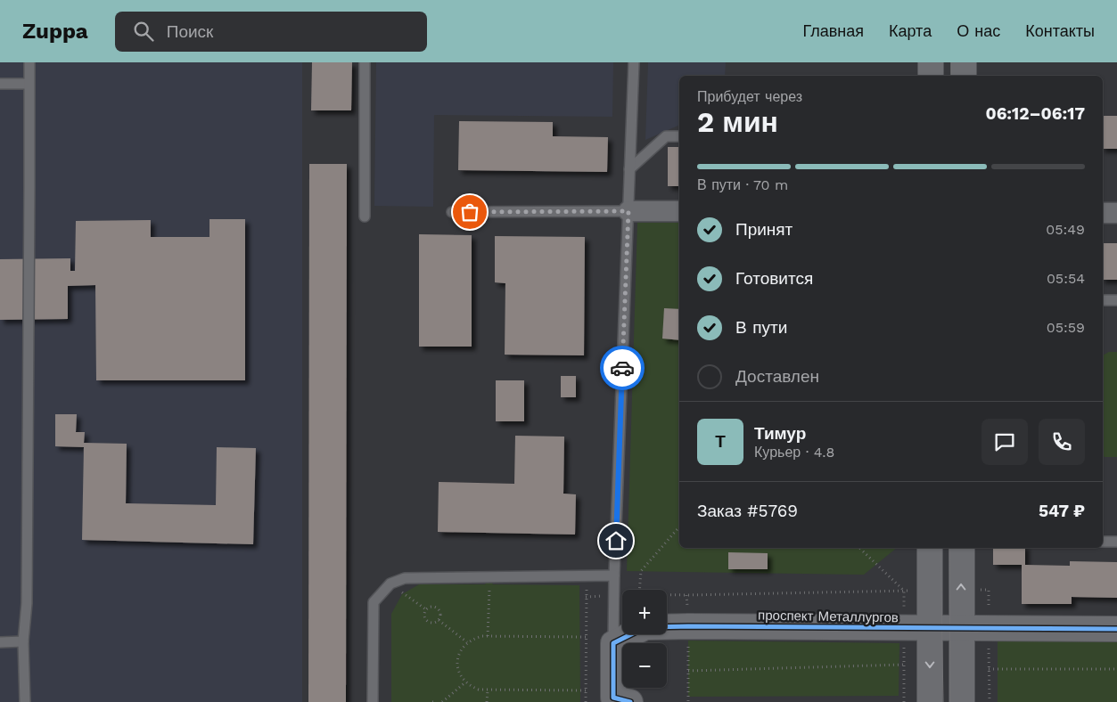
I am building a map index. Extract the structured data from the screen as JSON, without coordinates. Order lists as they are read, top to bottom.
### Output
{
  "streets": {
    "street": ["проспект Металлургов"]
  },
  "page": {
    "header": "Zuppa",
    "search": "Поиск",
    "nav": [
      "Главная",
      "Карта",
      "О нас",
      "Контакты"
    ],
    "heading": ["2 мин", "Прибудет через", "06:12–06:17"],
    "panel": [
      "Тимур",
      "Курьер · 4.8",
      "Заказ #5769",
      "547 ₽"
    ],
    "bar": "В пути · 70 m",
    "list": [
      ["Принят", "05:49"],
      ["Готовится", "05:54"],
      ["В пути", "05:59"],
      "Доставлен"
    ],
    "round": "Т",
    "map_buttons": ["+", "−"]
  }
}
